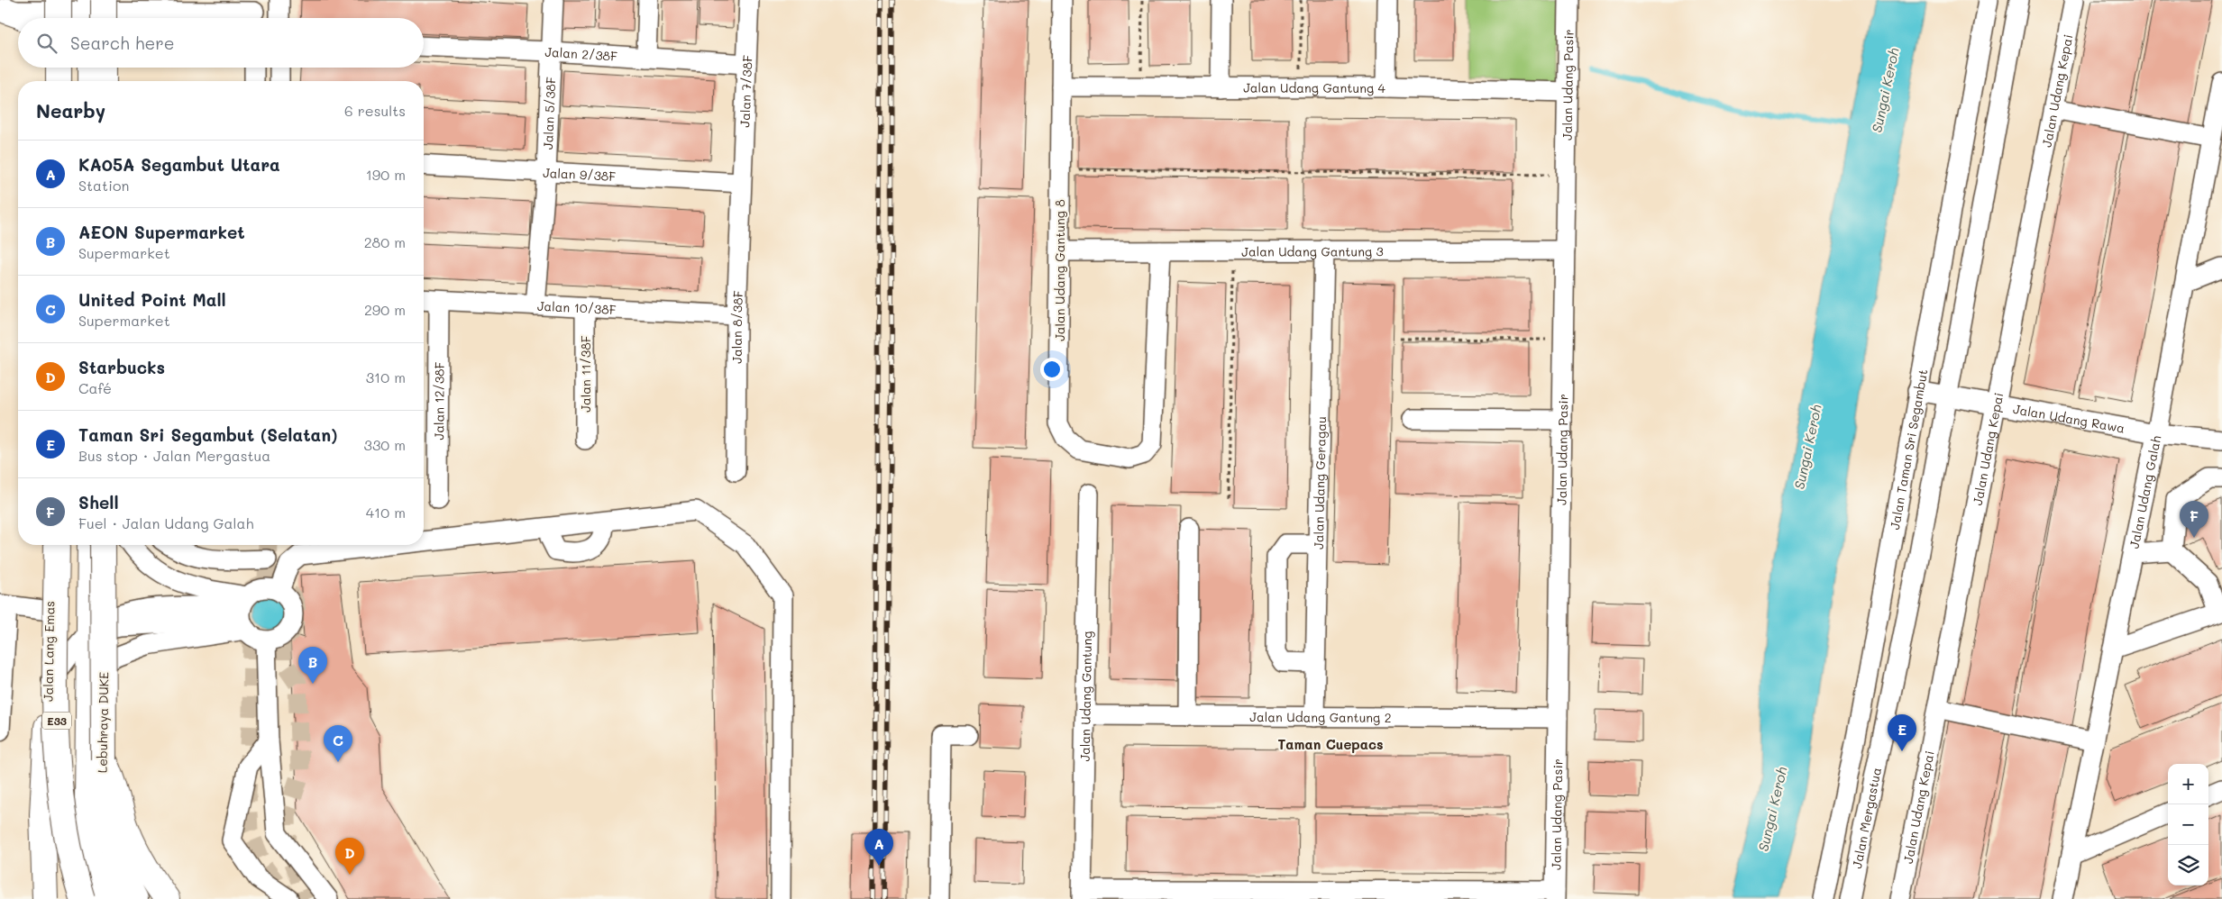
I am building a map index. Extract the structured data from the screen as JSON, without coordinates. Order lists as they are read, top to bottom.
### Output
{
  "streets": {
    "main road": ["Jalan Lang Emas", "E33", "Lebuhraya DUKE"],
    "street": [
      "Jalan 2/38F",
      "Jalan Udang Pasir",
      "Jalan Udang Gantung 4",
      "Jalan 7/38F",
      "Jalan Udang Kepai",
      "Jalan 5/38F",
      "Jalan 9/38F",
      "Jalan Udang Gantung 3",
      "Jalan Udang Gantung 8",
      "Jalan 10/38F",
      "Jalan 8/38F",
      "Jalan 11/38F",
      "Jalan 12/38F",
      "Jalan Udang Rawa",
      "Jalan Taman Sri Segambut",
      "Jalan Udang Geragau",
      "Jalan Udang Galah",
      "Jalan Udang Gantung",
      "Jalan Udang Gantung 2",
      "Jalan Mergastua"
    ]
  },
  "crossings": [
    ["Jalan 2/38F", "Jalan 7/38F"],
    ["Jalan 2/38F", "Jalan 5/38F"],
    ["Jalan Udang Pasir", "Jalan Udang Gantung 4"],
    ["Jalan Udang Pasir", "Jalan Udang Gantung 3"],
    ["Jalan Udang Pasir", "Jalan Udang Gantung 2"],
    ["Jalan Udang Gantung 4", "Jalan Udang Gantung 8"],
    ["Jalan 7/38F", "Jalan 9/38F"],
    ["Jalan 7/38F", "Jalan 8/38F"],
    ["Jalan Udang Kepai", "Jalan Udang Rawa"],
    ["Jalan 5/38F", "Jalan 9/38F"],
    ["Jalan 5/38F", "Jalan 10/38F"],
    ["Jalan 9/38F", "Jalan 8/38F"],
    ["Jalan Udang Gantung 3", "Jalan Udang Gantung 8"],
    ["Jalan Udang Gantung 3", "Jalan Udang Geragau"],
    ["Jalan 10/38F", "Jalan 8/38F"],
    ["Jalan 10/38F", "Jalan 11/38F"],
    ["Jalan 10/38F", "Jalan 12/38F"],
    ["Jalan Udang Rawa", "Jalan Taman Sri Segambut"],
    ["Jalan Udang Rawa", "Jalan Udang Galah"],
    ["Jalan Udang Rawa", "Jalan Mergastua"],
    ["Jalan Udang Geragau", "Jalan Udang Gantung 2"],
    ["Jalan Udang Gantung", "Jalan Udang Gantung 2"]
  ],
  "districts": ["Taman Cuepacs"],
  "water": ["Sungai Keroh"],
  "page": {
    "search": "Search here",
    "heading": ["Nearby", "6 results"],
    "list": [
      {
        "mark": "A",
        "name": "KA05A Segambut Utara",
        "note": "Station",
        "value": "190 m"
      },
      {
        "mark": "B",
        "name": "AEON Supermarket",
        "note": "Supermarket",
        "value": "280 m"
      },
      {
        "mark": "C",
        "name": "United Point Mall",
        "note": "Supermarket",
        "value": "290 m"
      },
      {
        "mark": "D",
        "name": "Starbucks",
        "note": "Café",
        "value": "310 m"
      },
      {
        "mark": "E",
        "name": "Taman Sri Segambut (Selatan)",
        "note": "Bus stop · Jalan Mergastua",
        "value": "330 m"
      },
      {
        "mark": "F",
        "name": "Shell",
        "note": "Fuel · Jalan Udang Galah",
        "value": "410 m"
      }
    ],
    "pins": [
      "F",
      "B",
      "E",
      "C",
      "A",
      "D"
    ],
    "map_buttons": ["+", "−"]
  }
}
